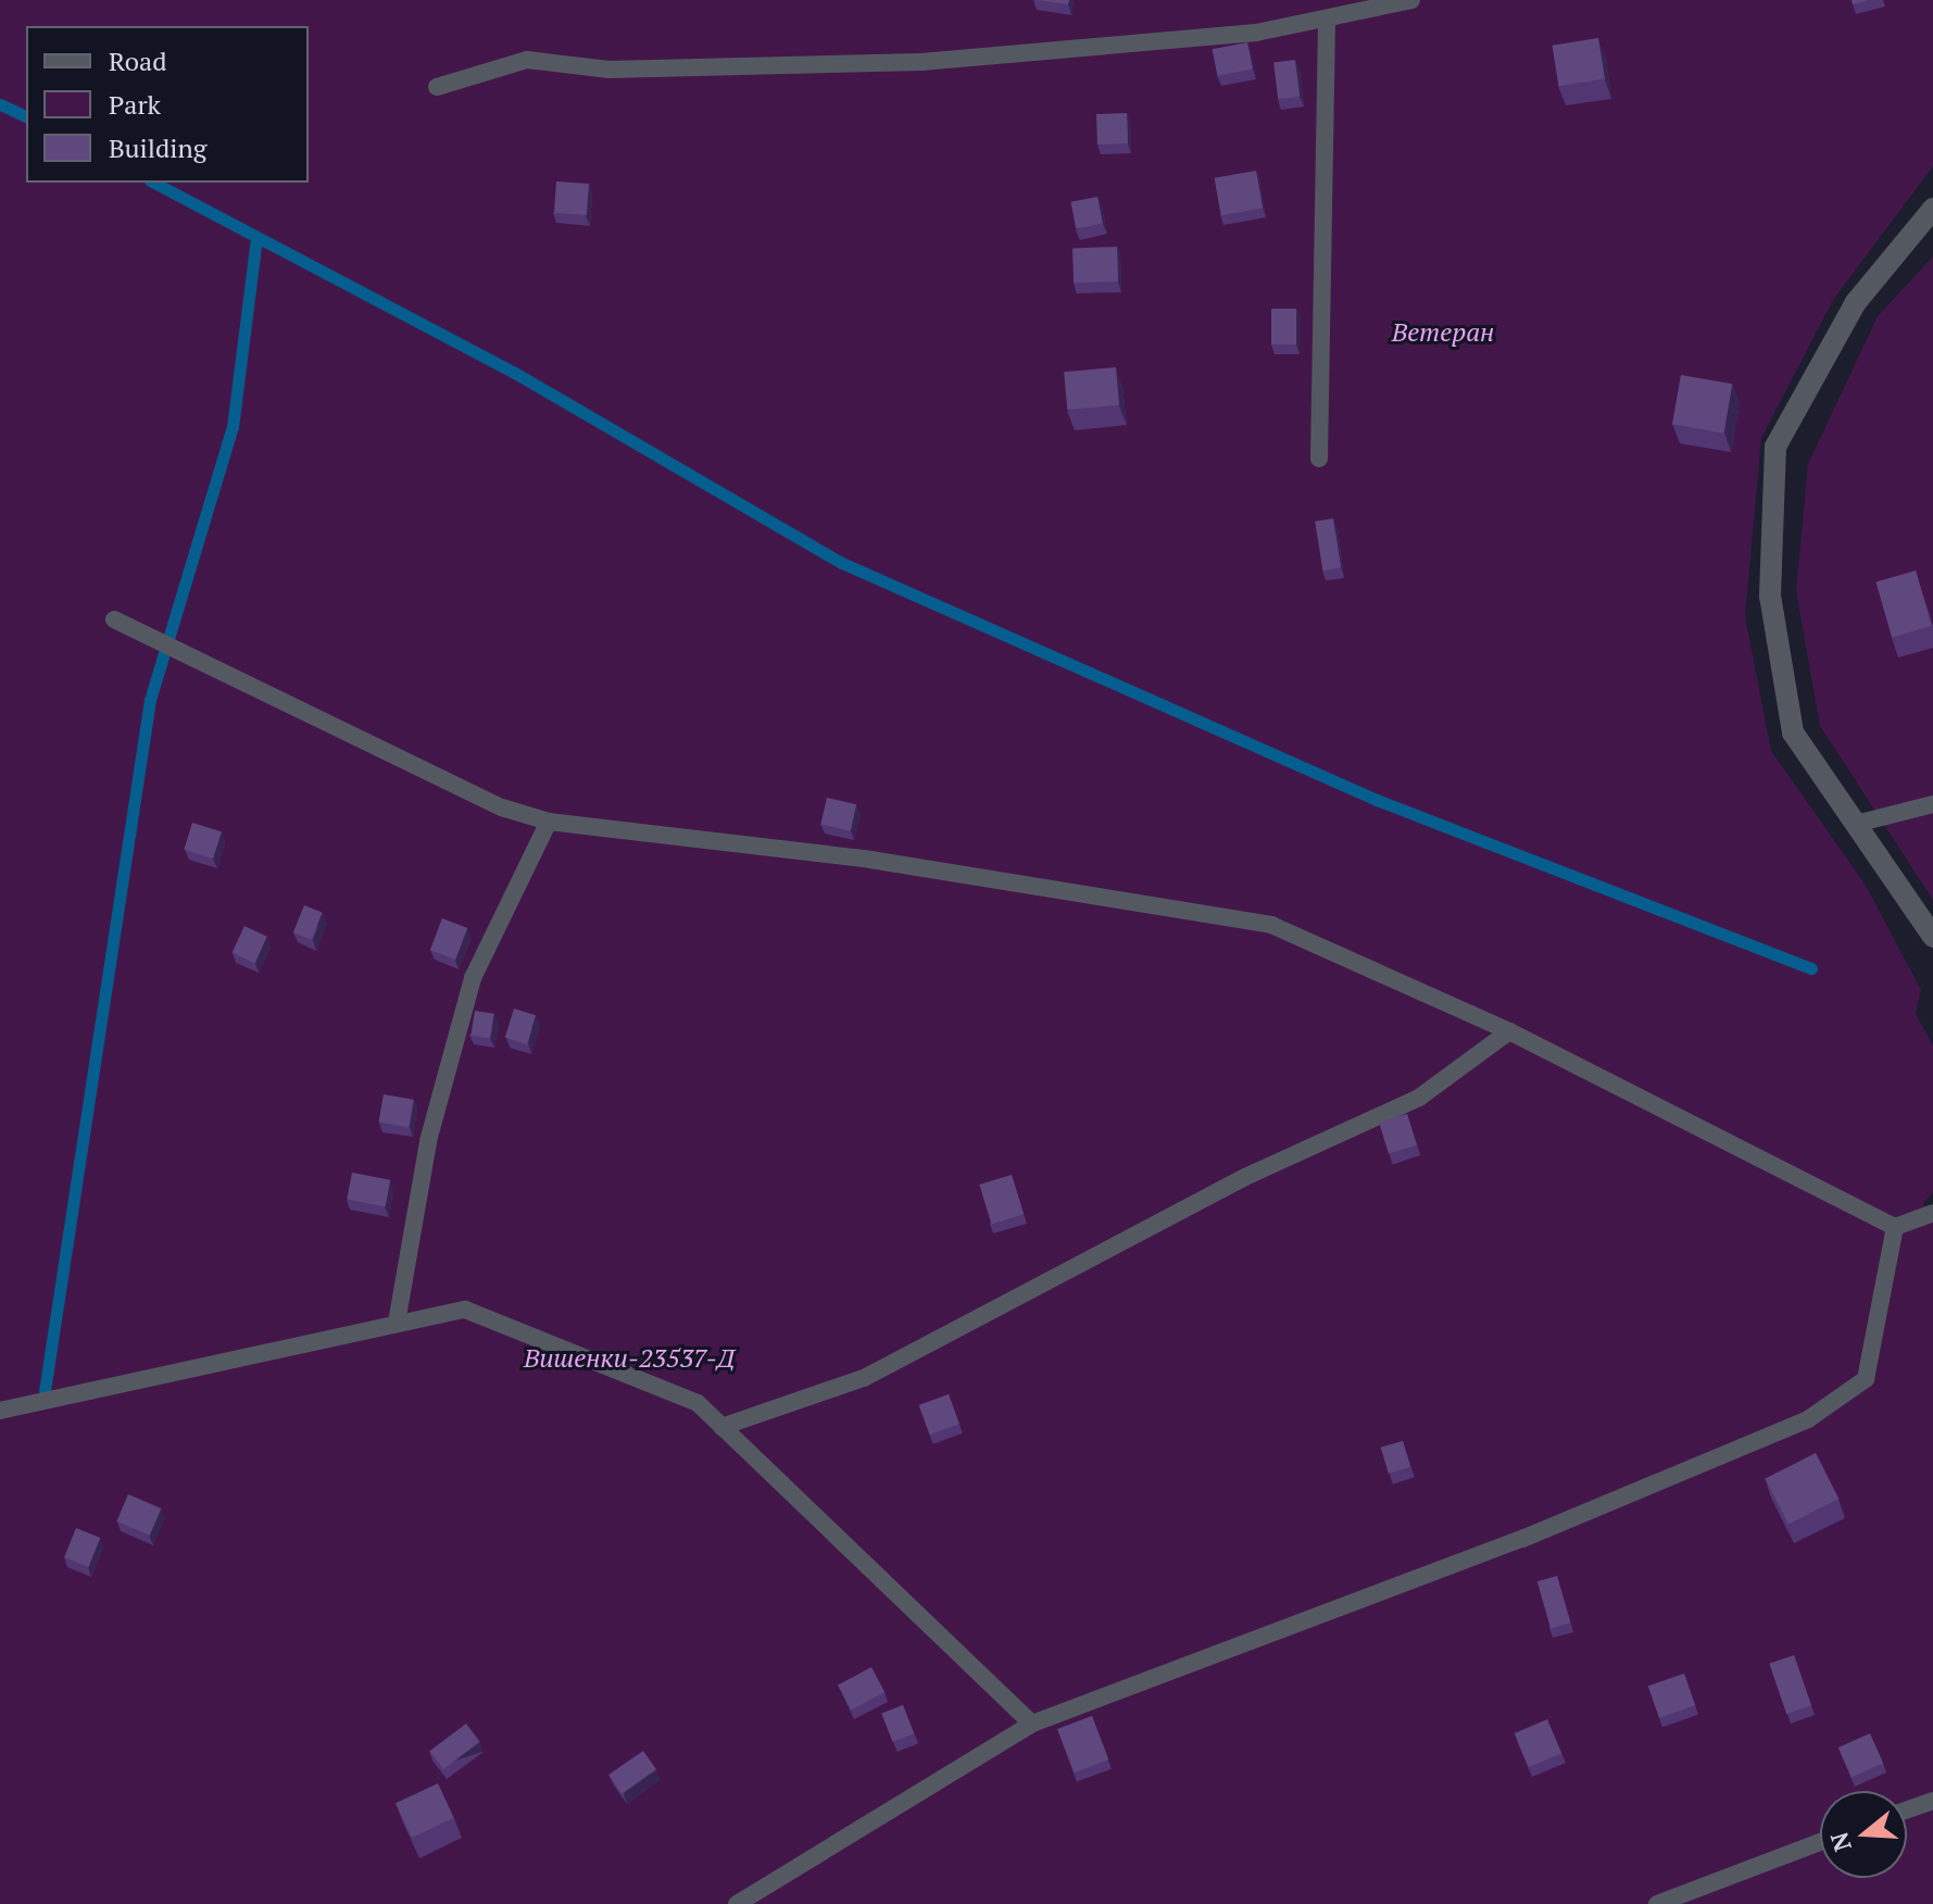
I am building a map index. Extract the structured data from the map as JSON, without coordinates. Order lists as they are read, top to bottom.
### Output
{
  "parks": ["Ветеран", "Вишенки-23537-Д"],
  "legend": ["Road", "Park", "Building"],
  "north": "left"
}
